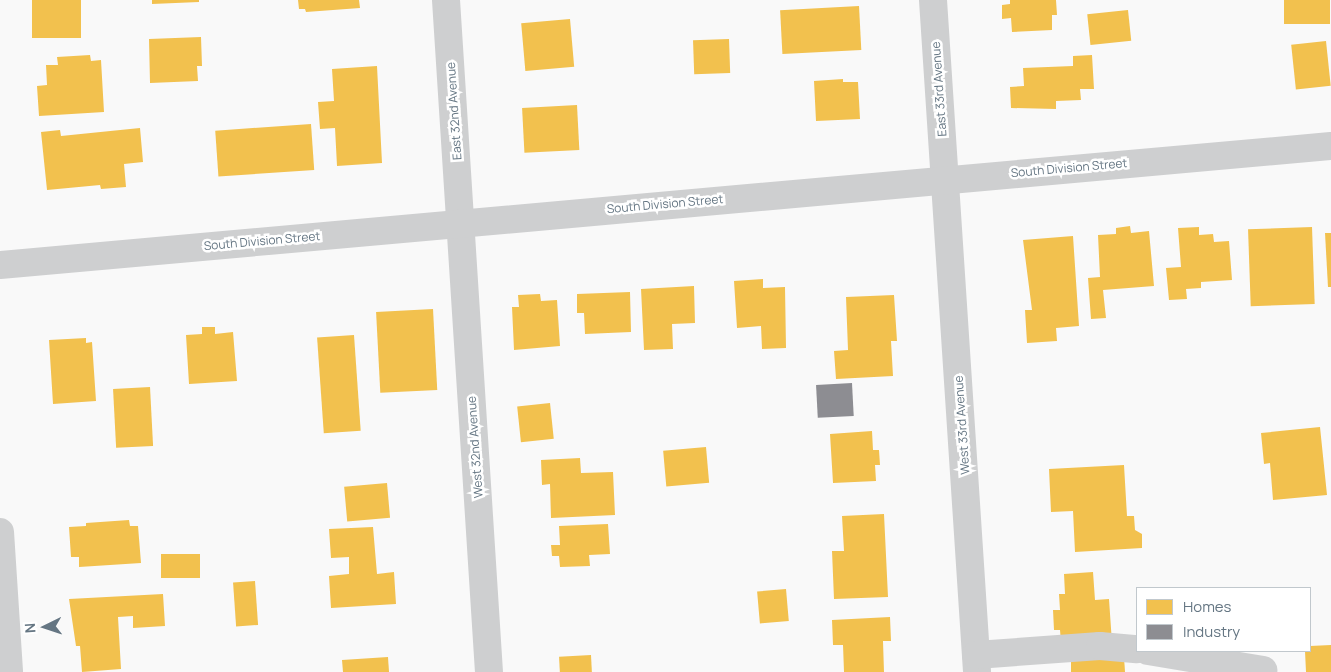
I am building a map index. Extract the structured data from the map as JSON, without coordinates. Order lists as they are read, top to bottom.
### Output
{
  "streets": {
    "street": [
      "East 33rd Avenue",
      "East 32nd Avenue",
      "South Division Street",
      "West 33rd Avenue",
      "West 32nd Avenue"
    ]
  },
  "crossings": [
    ["East 33rd Avenue", "South Division Street"],
    ["East 33rd Avenue", "West 33rd Avenue"],
    ["East 32nd Avenue", "South Division Street"],
    ["East 32nd Avenue", "West 32nd Avenue"],
    ["South Division Street", "West 33rd Avenue"],
    ["South Division Street", "West 32nd Avenue"]
  ],
  "legend": ["Homes", "Industry"],
  "north": "left"
}
